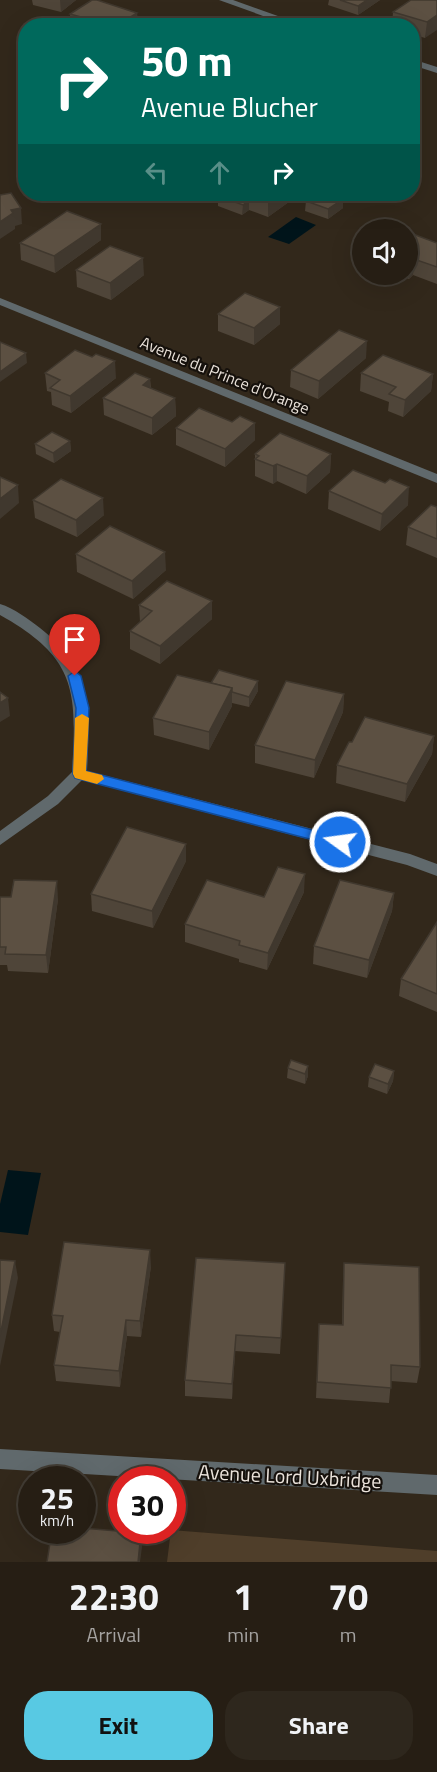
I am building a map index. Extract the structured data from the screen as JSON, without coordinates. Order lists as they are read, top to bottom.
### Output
{
  "streets": {
    "street": ["Avenue du Prince d'Orange", "Avenue Lord Uxbridge"]
  },
  "page": {
    "turn": ["50 m", "Avenue Blucher"],
    "speed": "25 km/h",
    "limit": "30",
    "eta": [
      "22:30",
      "Arrival",
      "1",
      "min",
      "70",
      "m"
    ],
    "buttons": ["Exit", "Share"]
  }
}
